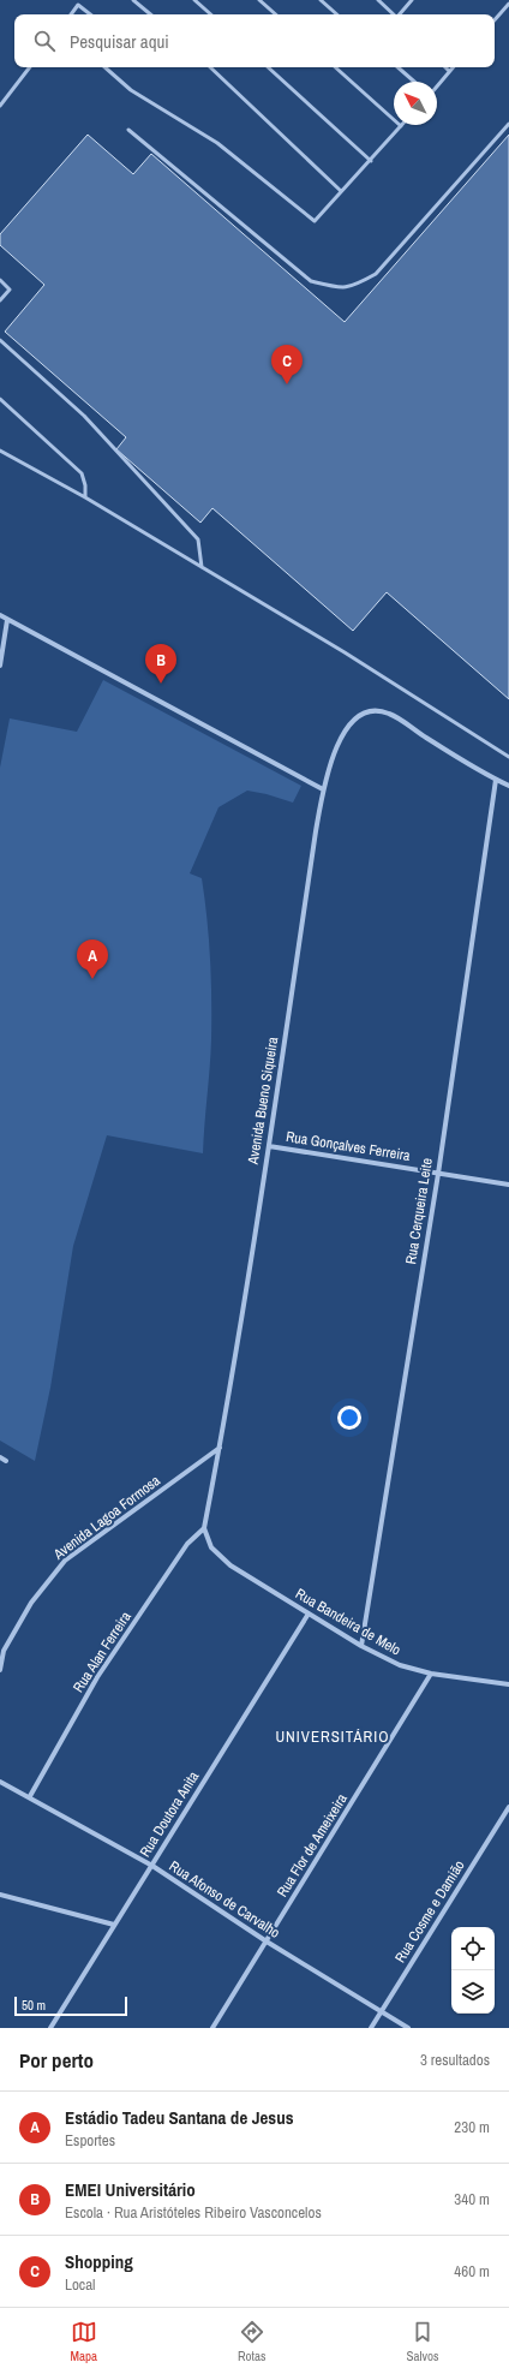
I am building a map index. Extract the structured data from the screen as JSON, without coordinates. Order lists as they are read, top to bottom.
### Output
{
  "streets": {
    "street": [
      "Avenida Bueno Siqueira",
      "Rua Gonçalves Ferreira",
      "Rua Cerqueira Leite",
      "Avenida Lagoa Formosa",
      "Rua Bandeira de Melo",
      "Rua Alan Ferreira",
      "Rua Doutora Anita",
      "Rua Flor de Ameixeira",
      "Rua Afonso de Carvalho",
      "Rua Cosme e Damião"
    ]
  },
  "crossings": [
    ["Avenida Bueno Siqueira", "Rua Gonçalves Ferreira"],
    ["Avenida Bueno Siqueira", "Rua Cerqueira Leite"],
    ["Avenida Bueno Siqueira", "Avenida Lagoa Formosa"],
    ["Avenida Bueno Siqueira", "Rua Bandeira de Melo"],
    ["Avenida Bueno Siqueira", "Rua Alan Ferreira"],
    ["Rua Gonçalves Ferreira", "Rua Cerqueira Leite"],
    ["Rua Cerqueira Leite", "Rua Bandeira de Melo"],
    ["Rua Bandeira de Melo", "Rua Alan Ferreira"],
    ["Rua Bandeira de Melo", "Rua Doutora Anita"],
    ["Rua Bandeira de Melo", "Rua Flor de Ameixeira"],
    ["Rua Alan Ferreira", "Rua Afonso de Carvalho"],
    ["Rua Doutora Anita", "Rua Afonso de Carvalho"],
    ["Rua Flor de Ameixeira", "Rua Afonso de Carvalho"],
    ["Rua Afonso de Carvalho", "Rua Cosme e Damião"]
  ],
  "districts": ["UNIVERSITÁRIO"],
  "scale_bar": "50 m",
  "north": "top left",
  "page": {
    "search": "Pesquisar aqui",
    "pins": ["C", "B", "A"],
    "scale": "50 m",
    "heading": ["Por perto", "3 resultados"],
    "list": [
      {
        "mark": "A",
        "name": "Estádio Tadeu Santana de Jesus",
        "note": "Esportes",
        "value": "230 m"
      },
      {
        "mark": "B",
        "name": "EMEI Universitário",
        "note": "Escola · Rua Aristóteles Ribeiro Vasconcelos",
        "value": "340 m"
      },
      {
        "mark": "C",
        "name": "Shopping",
        "note": "Local",
        "value": "460 m"
      }
    ],
    "nav": ["Mapa", "Rotas", "Salvos"]
  }
}
